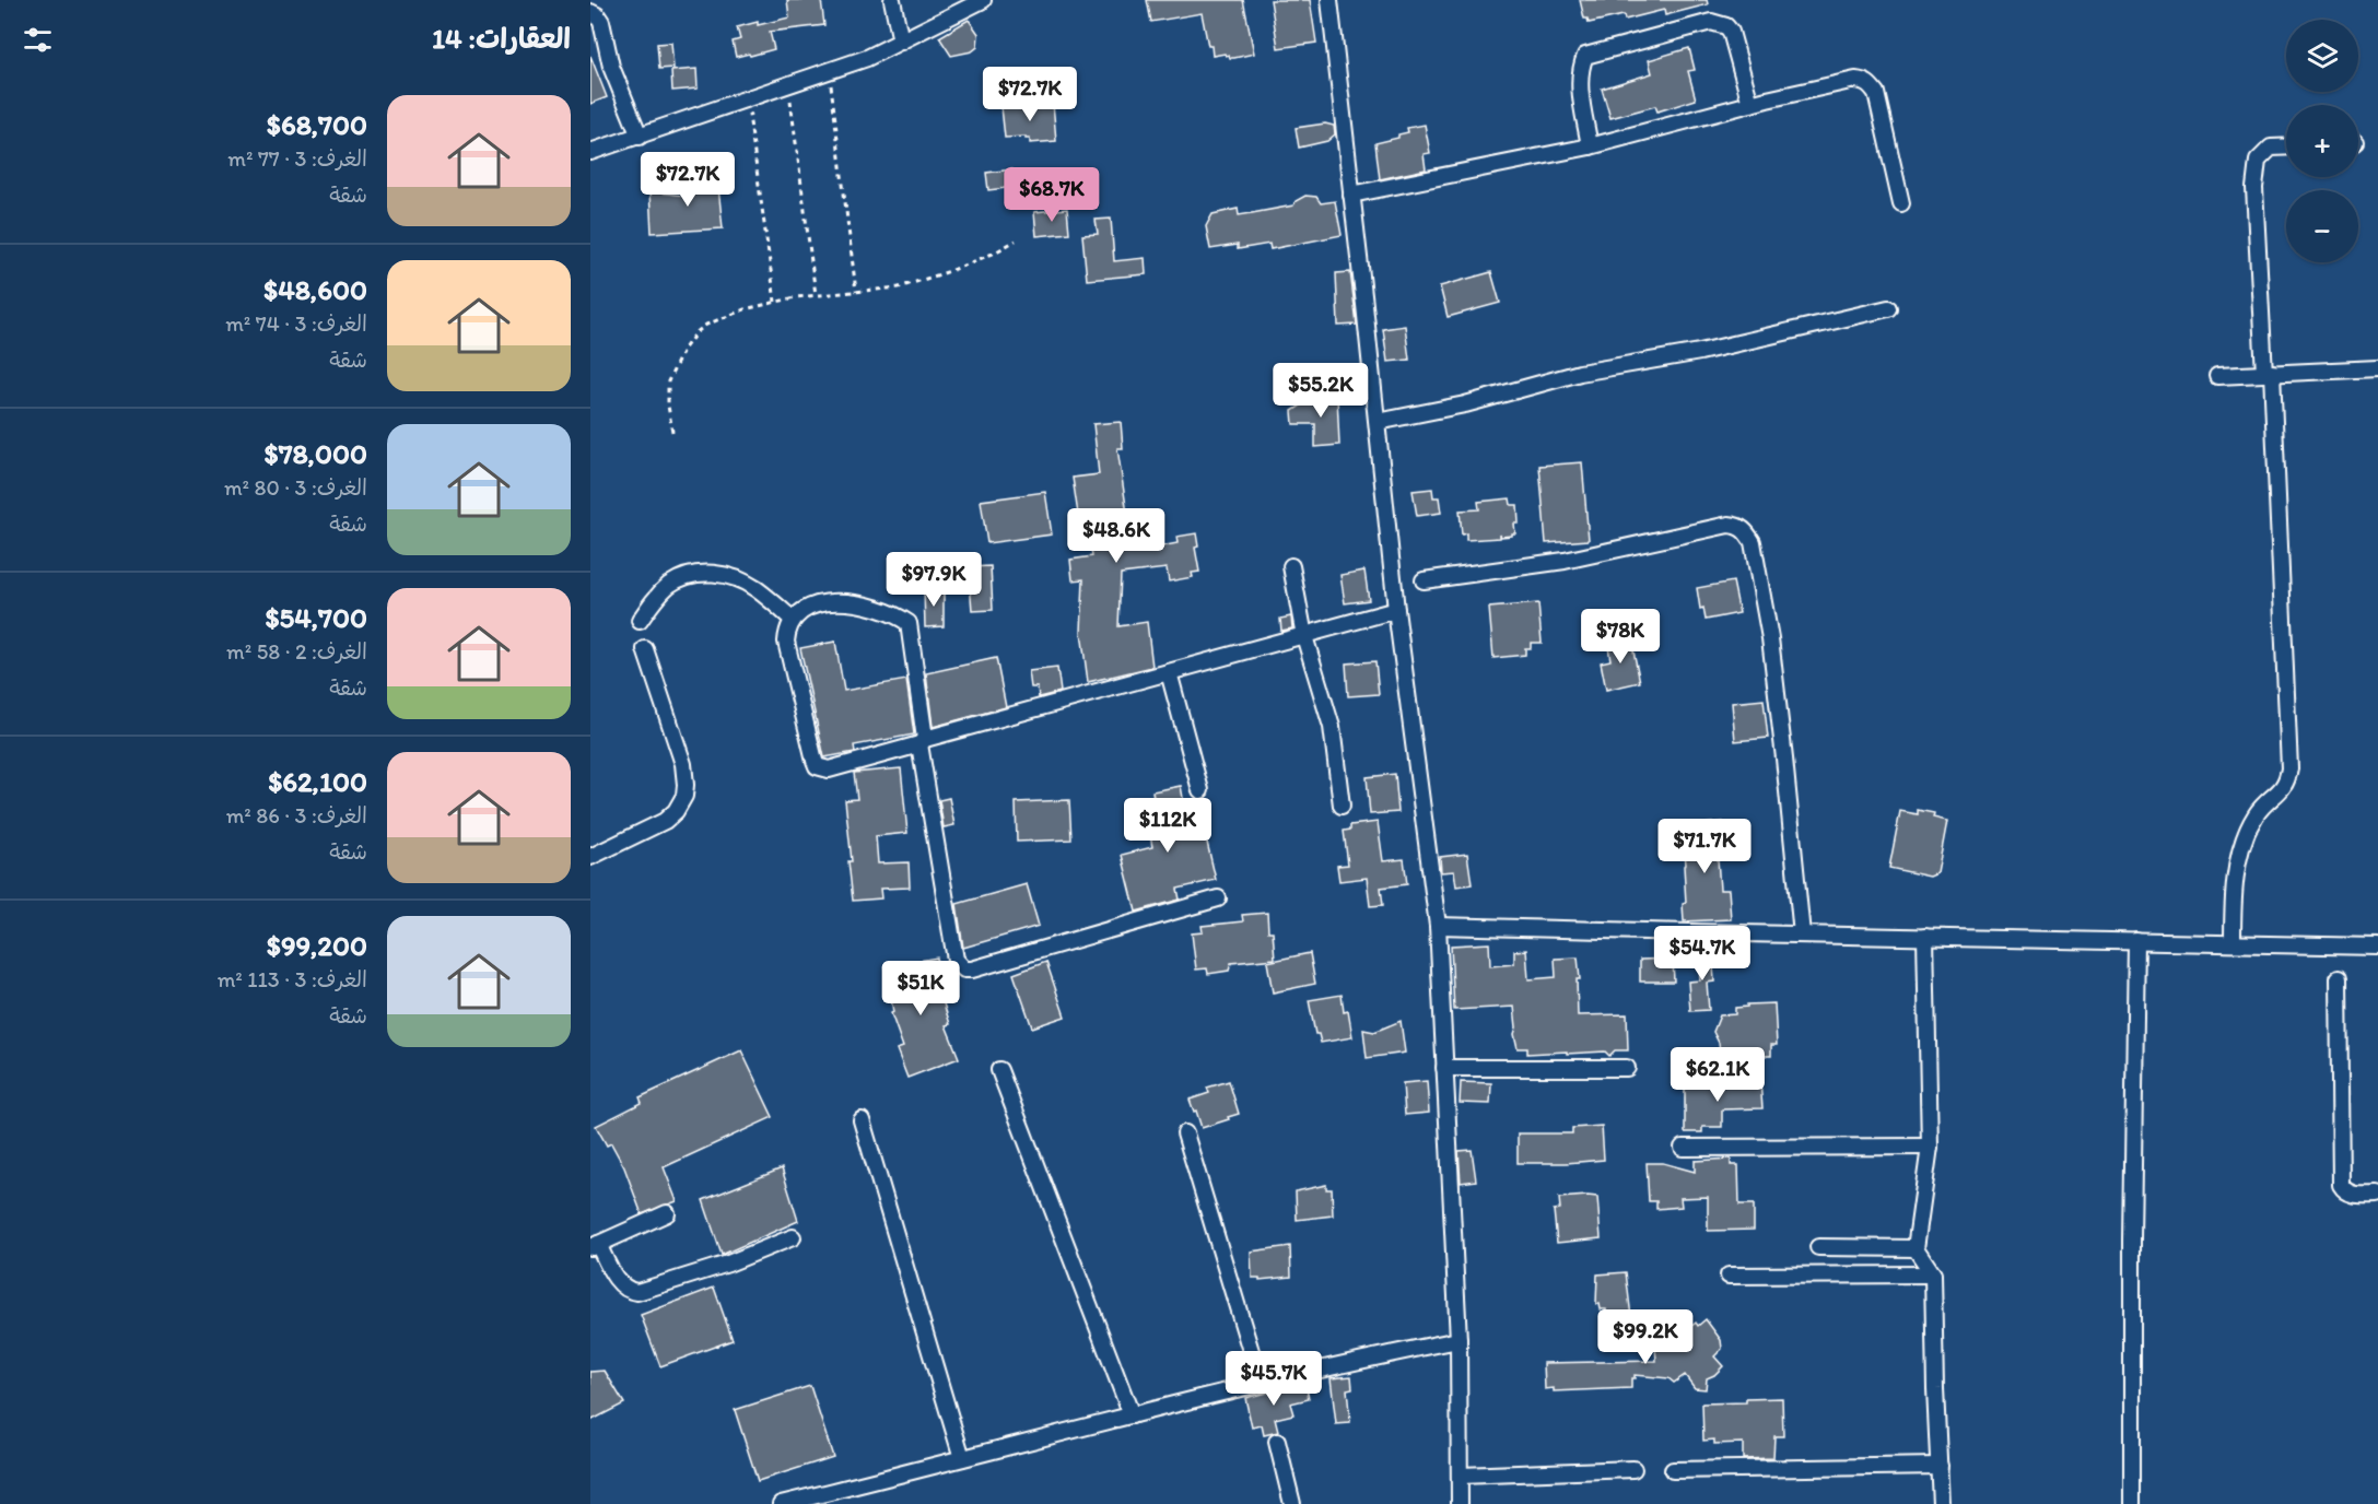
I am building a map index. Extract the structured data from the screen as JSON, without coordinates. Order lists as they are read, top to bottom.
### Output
{
  "page": {
    "heading": "العقارات: 14",
    "map_buttons": ["+", "−"],
    "price": [
      "$72.7K",
      "$72.7K",
      "$68.7K",
      "$55.2K",
      "$48.6K",
      "$97.9K",
      "$78K",
      "$112K",
      "$71.7K",
      "$54.7K",
      "$51K",
      "$62.1K",
      "$99.2K",
      "$45.7K"
    ],
    "list": [
      {
        "name": "$68,700",
        "note": "الغرف: 3 · 77 m² · شقة"
      },
      {
        "name": "$48,600",
        "note": "الغرف: 3 · 74 m² · شقة"
      },
      {
        "name": "$78,000",
        "note": "الغرف: 3 · 80 m² · شقة"
      },
      {
        "name": "$54,700",
        "note": "الغرف: 2 · 58 m² · شقة"
      },
      {
        "name": "$62,100",
        "note": "الغرف: 3 · 86 m² · شقة"
      },
      {
        "name": "$99,200",
        "note": "الغرف: 3 · 113 m² · شقة"
      }
    ]
  }
}
